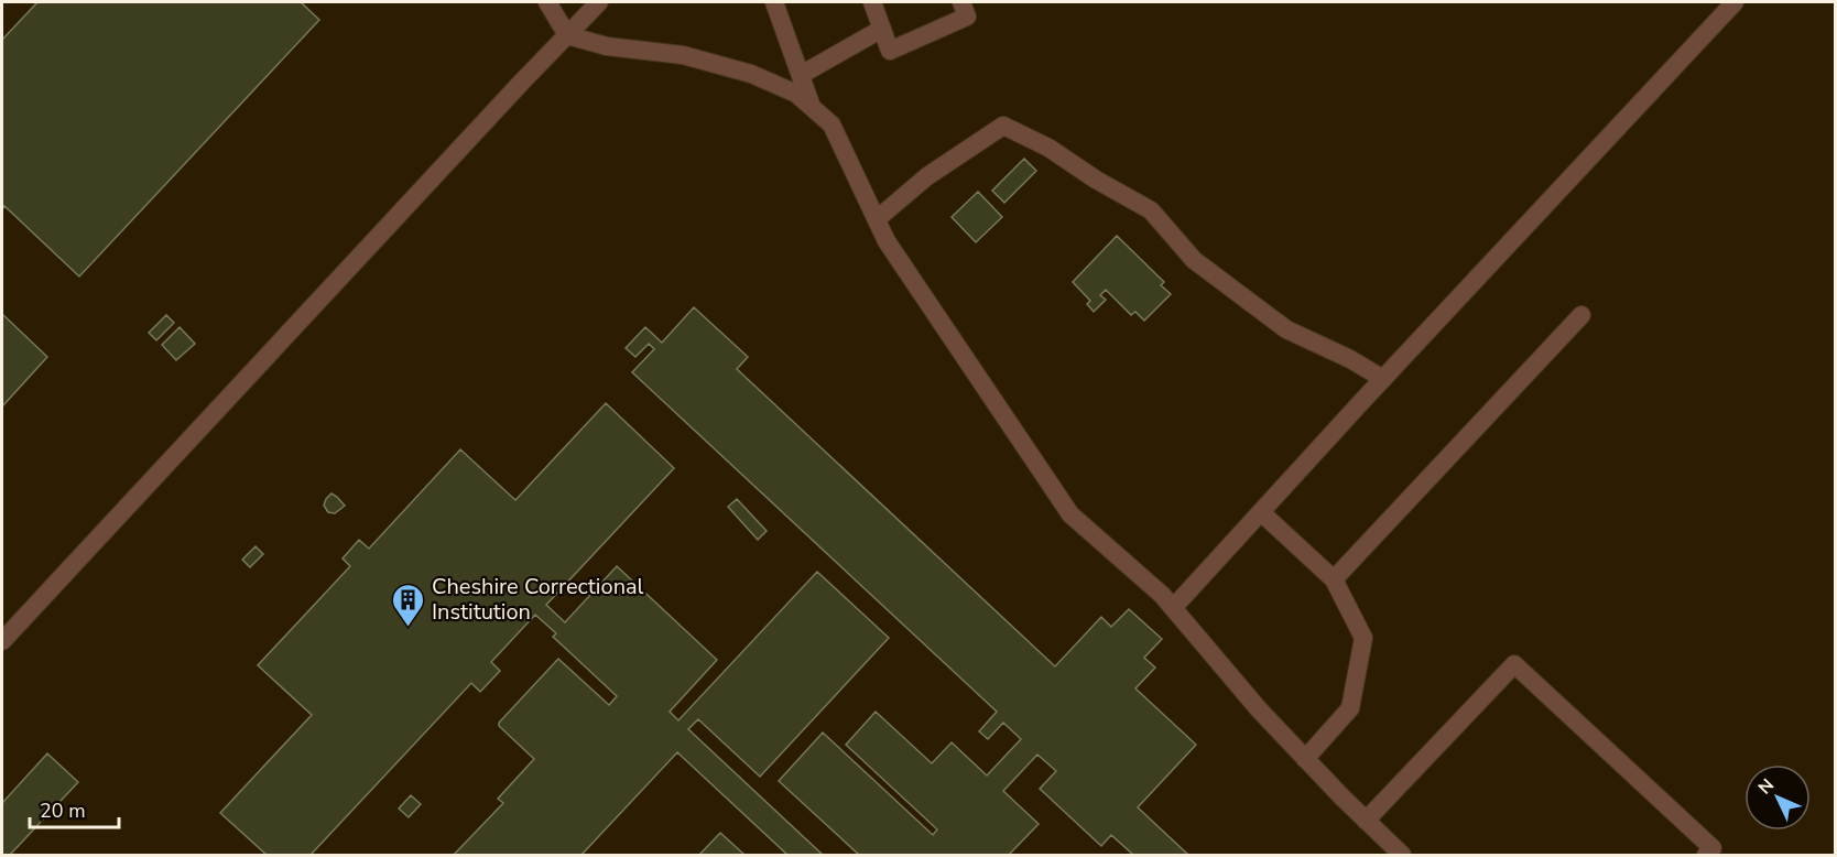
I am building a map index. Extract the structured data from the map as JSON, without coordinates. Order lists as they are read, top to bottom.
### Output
{
  "places": {
    "building": ["Cheshire Correctional Institution"]
  },
  "scale_bar": "20 m",
  "north": "top left"
}
